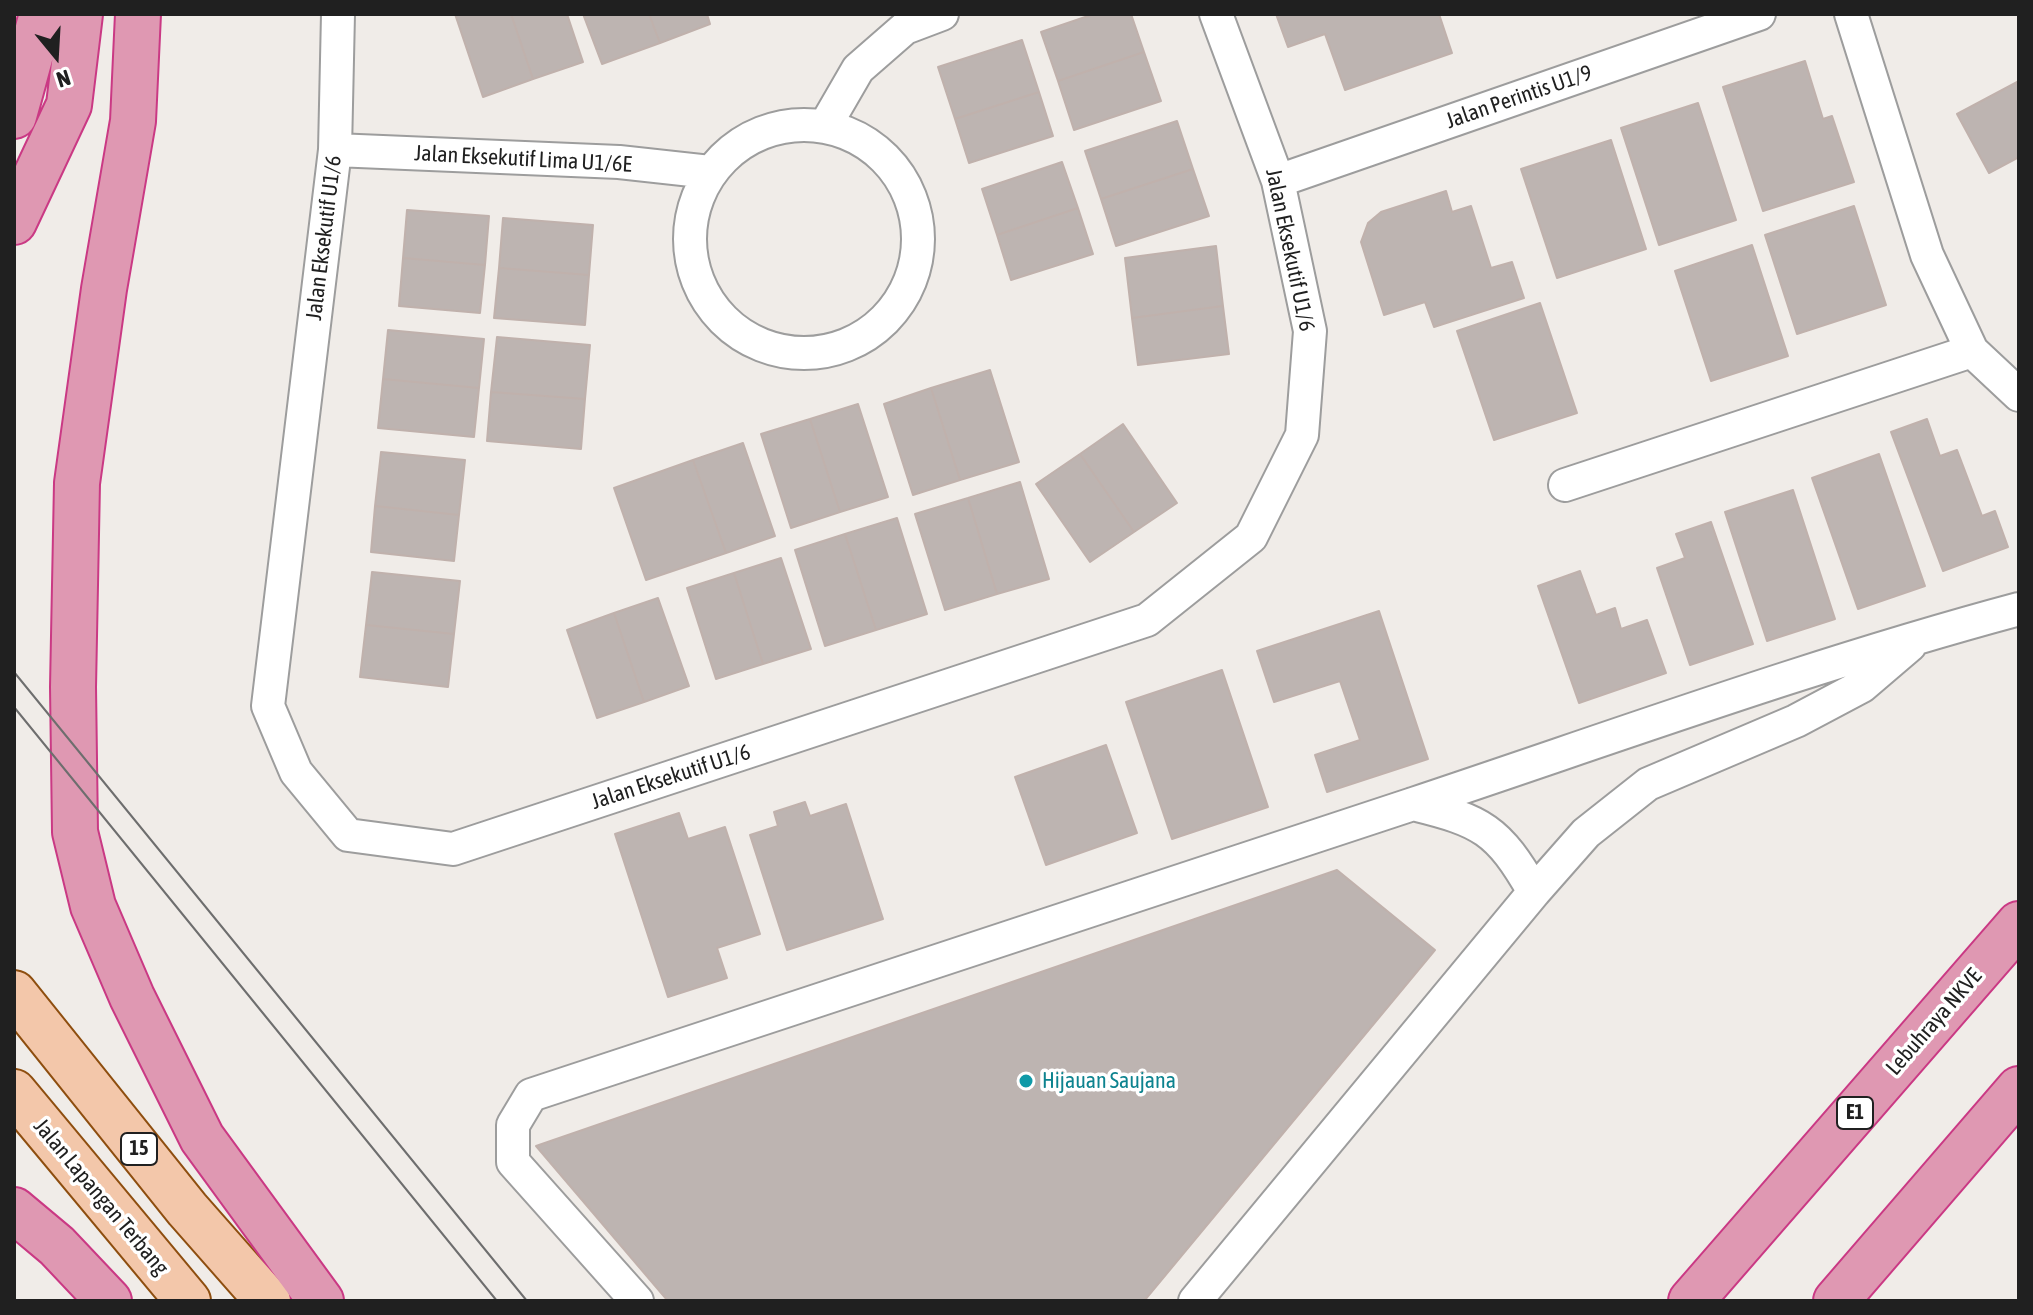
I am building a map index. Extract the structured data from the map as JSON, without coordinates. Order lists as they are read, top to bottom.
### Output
{
  "streets": {
    "highway": ["Lebuhraya NKVE", "E1"],
    "main road": ["15", "Jalan Lapangan Terbang"],
    "street": ["Jalan Perintis U1/9", "Jalan Eksekutif Lima U1/6E", "Jalan Eksekutif U1/6"]
  },
  "crossings": [
    ["Jalan Perintis U1/9", "Jalan Eksekutif U1/6"],
    ["Jalan Eksekutif Lima U1/6E", "Jalan Eksekutif U1/6"]
  ],
  "places": ["Hijauan Saujana"],
  "north": "bottom"
}
